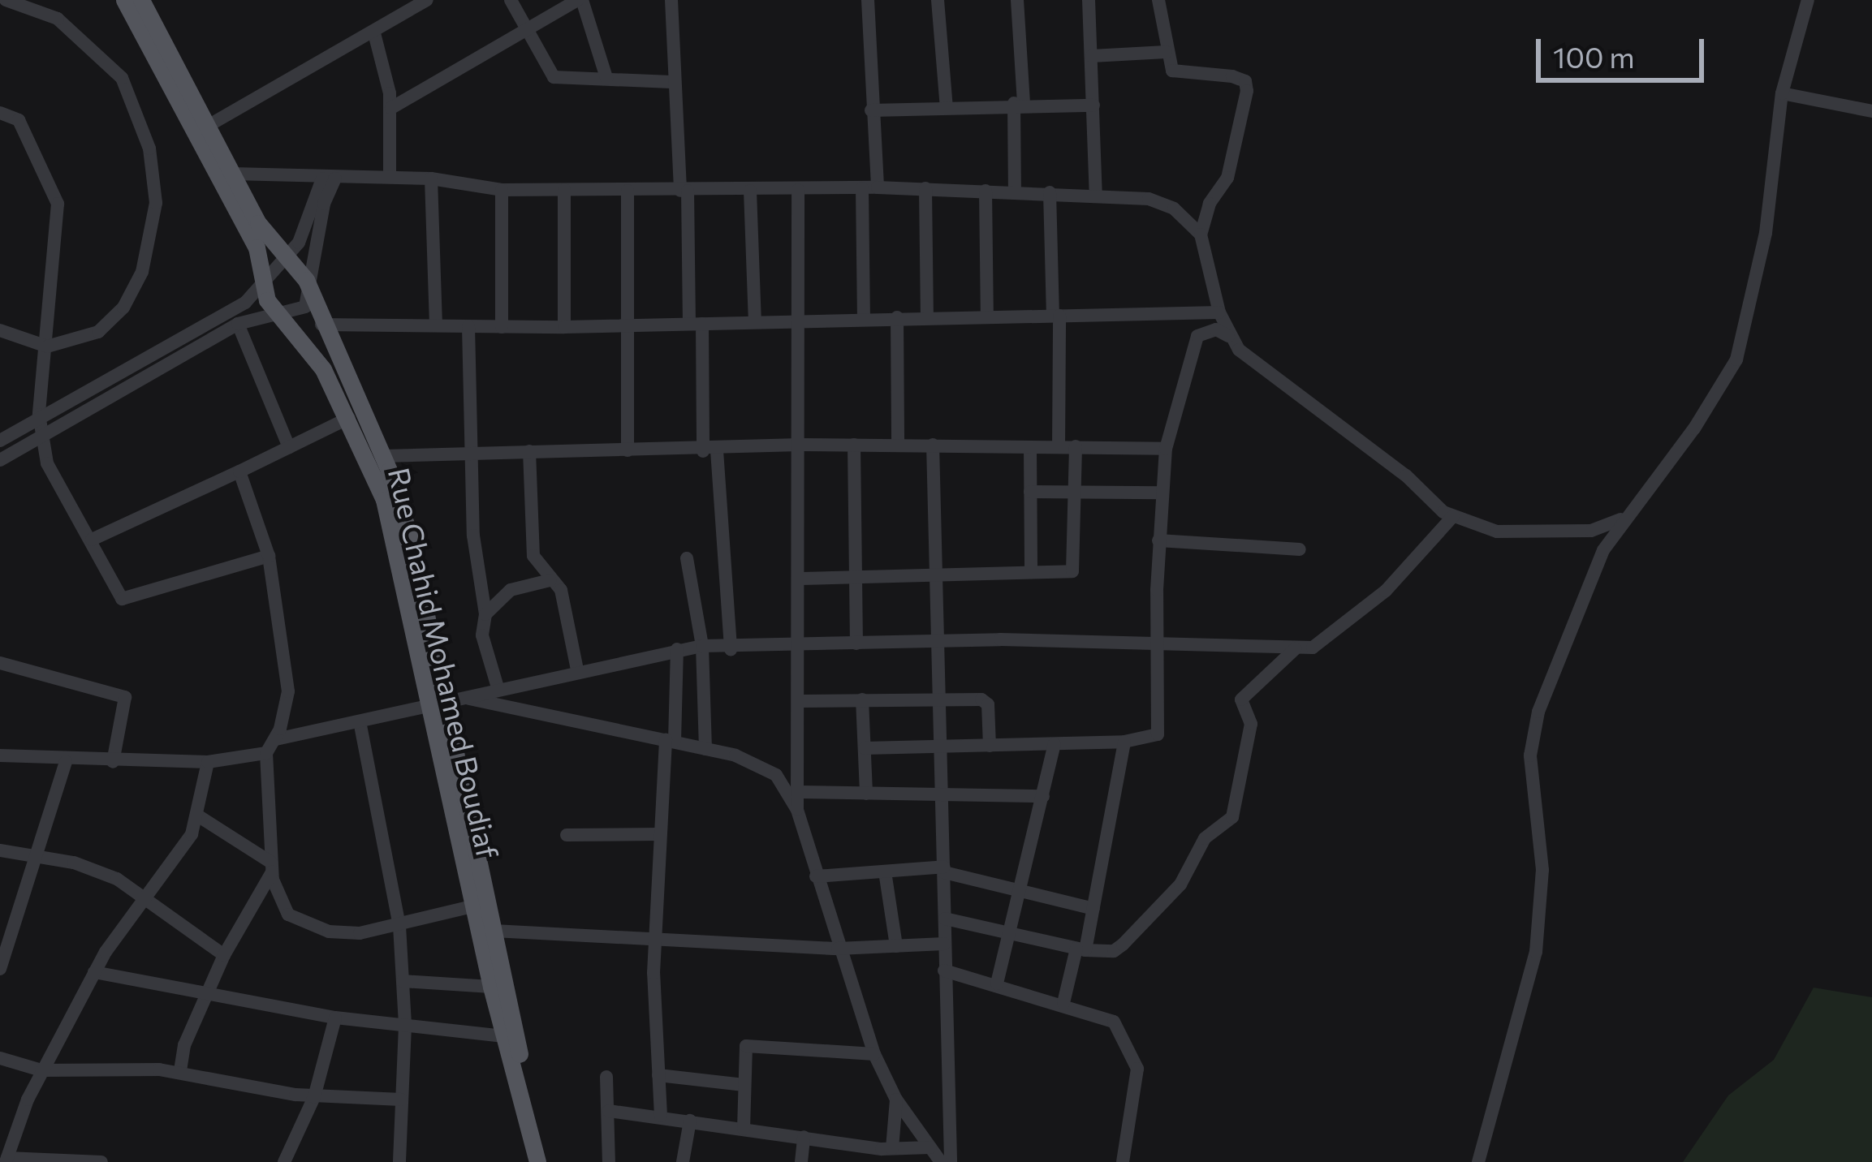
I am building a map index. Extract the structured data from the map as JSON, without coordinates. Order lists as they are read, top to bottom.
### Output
{
  "streets": {
    "main road": ["Rue Chahid Mohamed Boudiaf"]
  },
  "scale_bar": "100 m"
}
